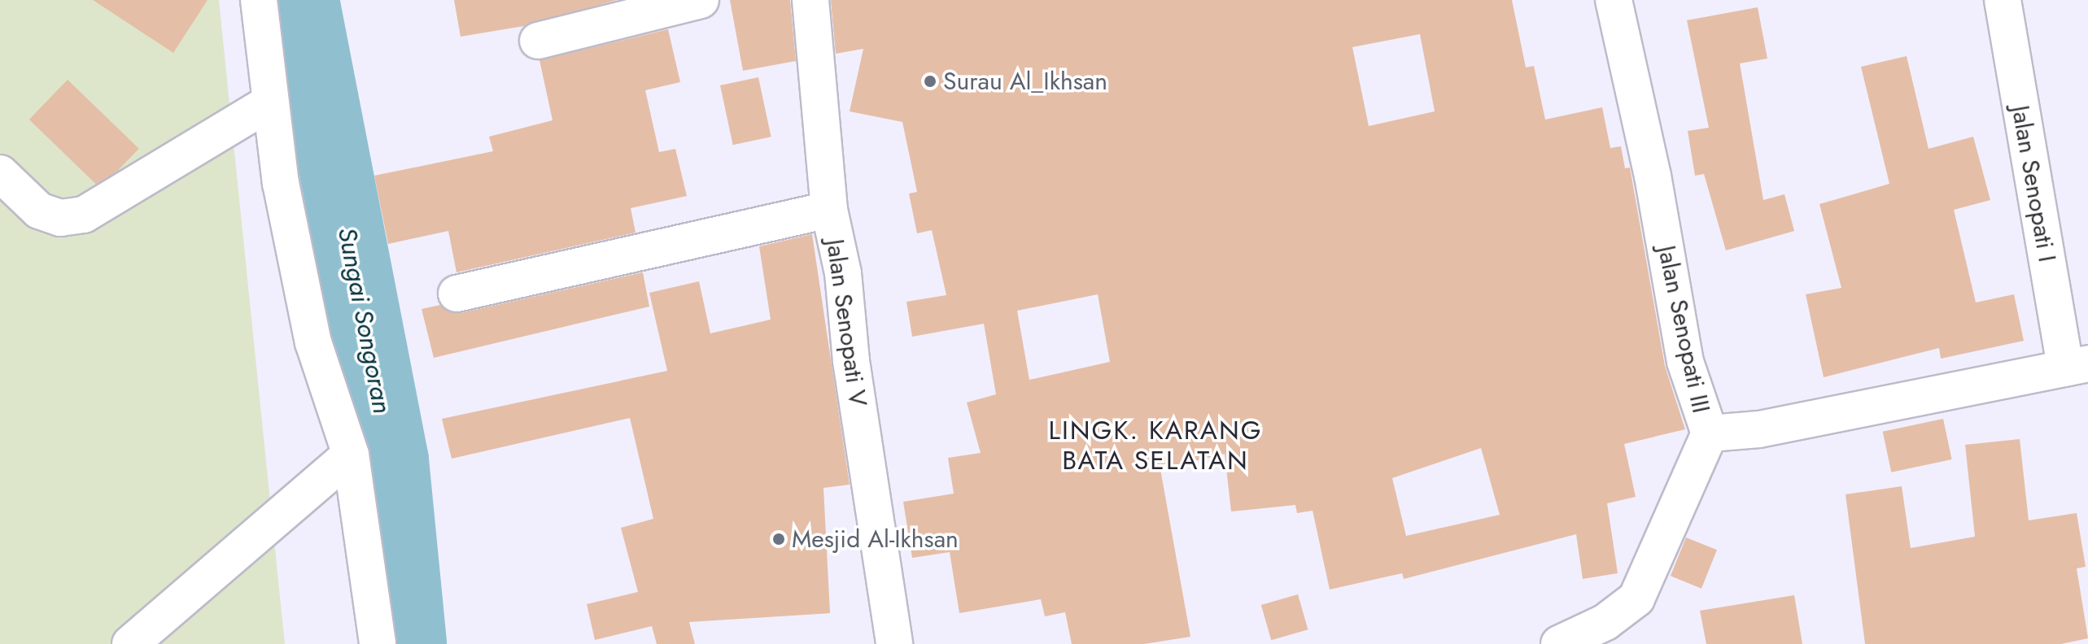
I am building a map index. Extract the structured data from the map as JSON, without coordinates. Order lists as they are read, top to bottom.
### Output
{
  "streets": {
    "street": ["Jalan Senopati I", "Jalan Senopati V", "Jalan Senopati III"]
  },
  "crossings": [
    ["Jalan Senopati I", "Jalan Senopati III"]
  ],
  "districts": ["LINGK. KARANG BATA SELATAN"],
  "water": ["Sungai Songoran"],
  "places": ["Surau Al_Ikhsan", "Mesjid Al-Ikhsan"]
}
